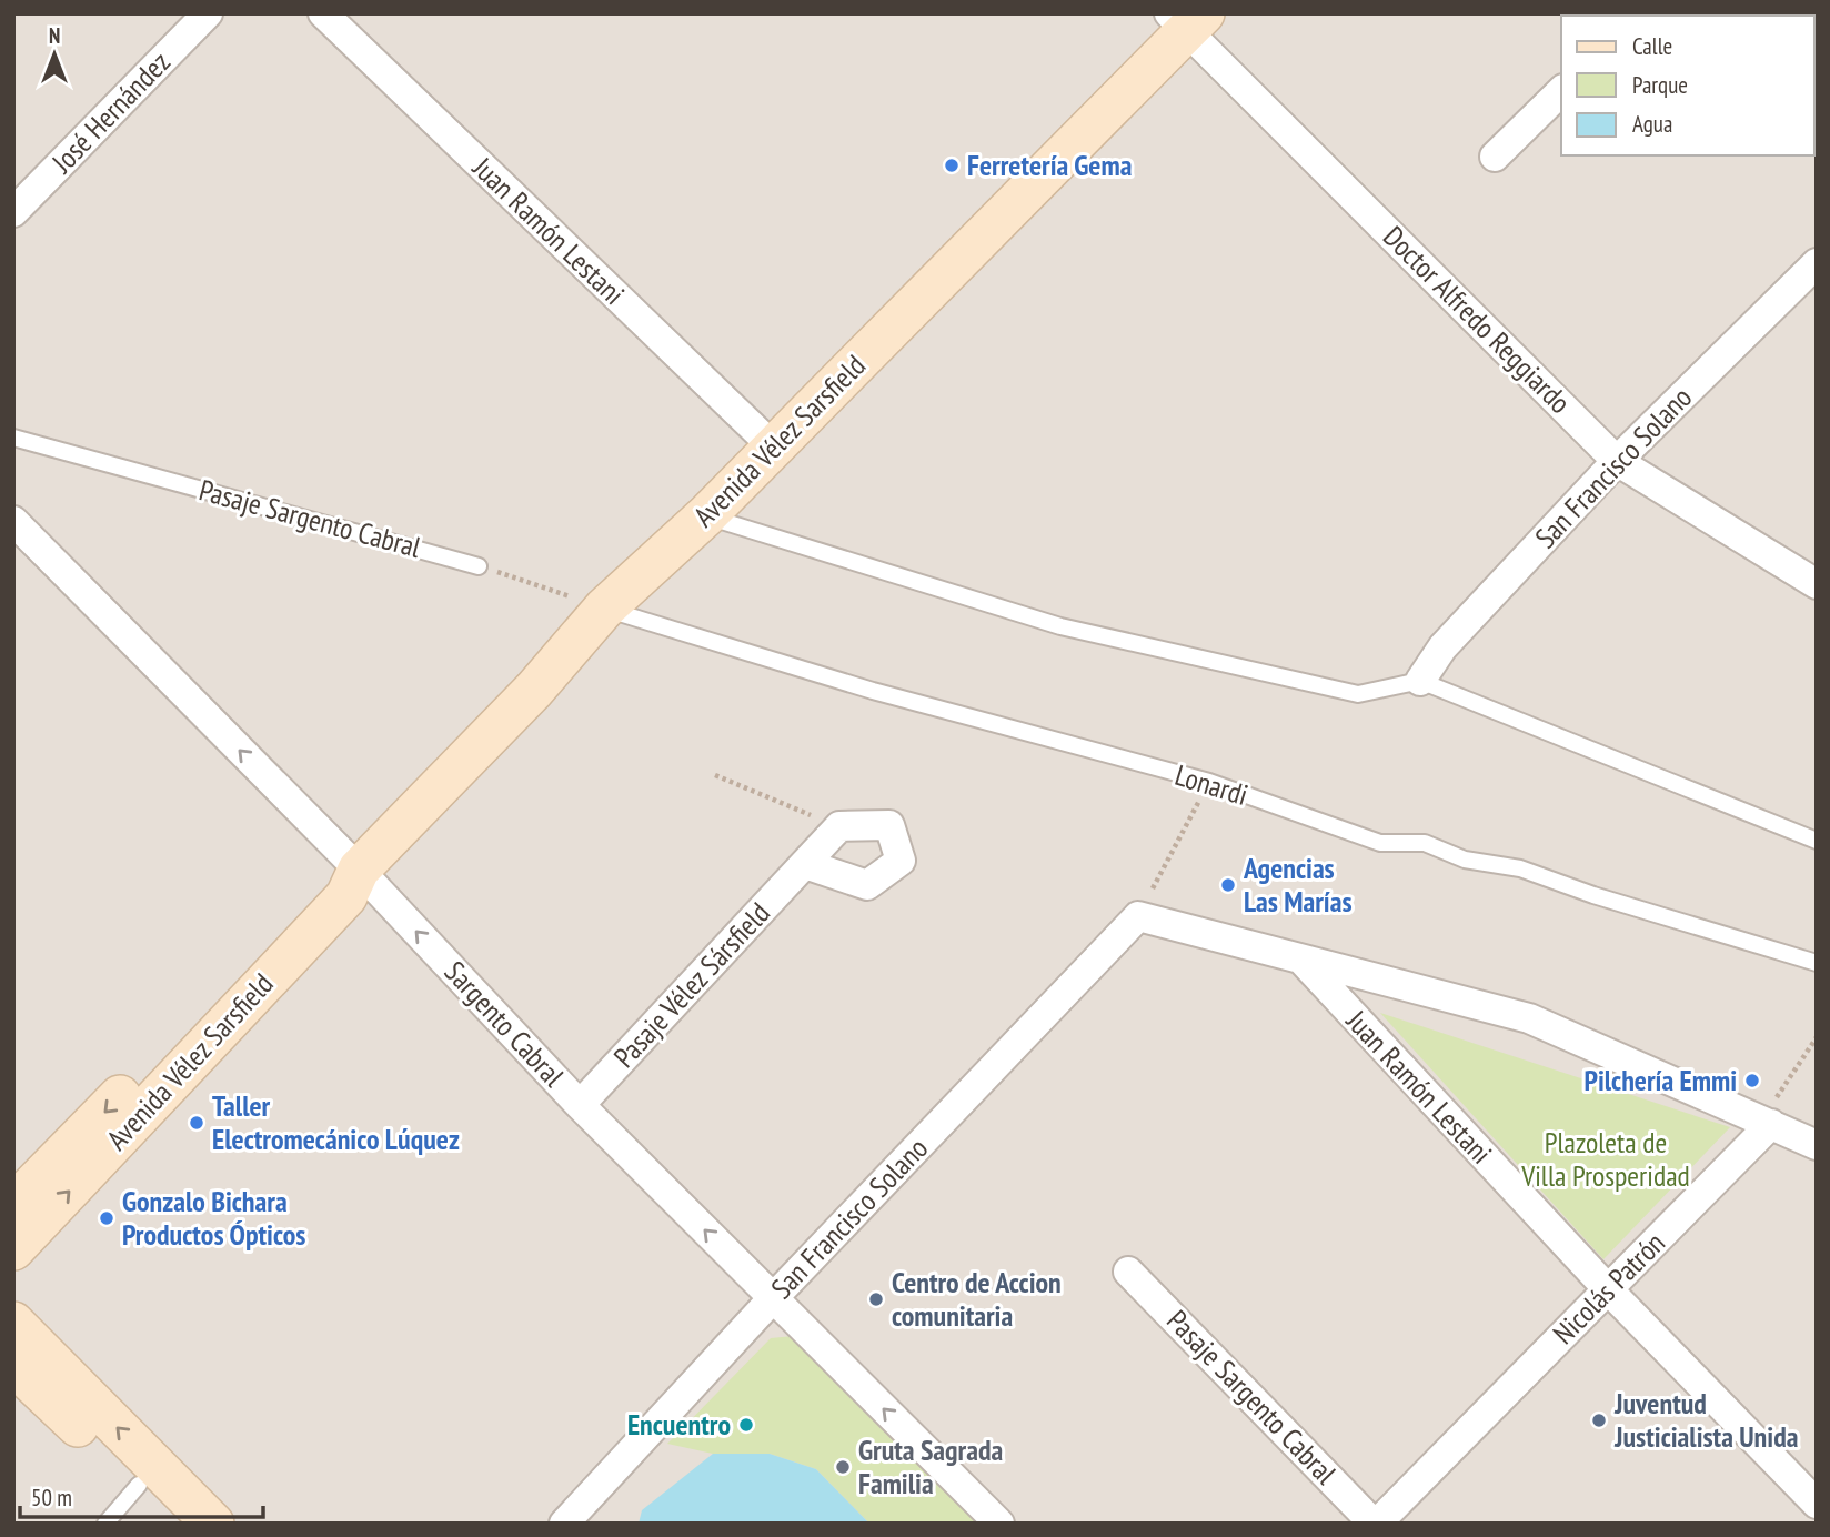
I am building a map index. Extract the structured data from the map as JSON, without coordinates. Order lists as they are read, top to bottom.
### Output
{
  "streets": {
    "street": [
      "José Hernández",
      "Juan Ramón Lestani",
      "Doctor Alfredo Reggiardo",
      "Avenida Vélez Sarsfield",
      "San Francisco Solano",
      "Pasaje Sargento Cabral",
      "Pasaje Vélez Sársfield",
      "Sargento Cabral",
      "Nicolás Patrón"
    ],
    "lane": ["Lonardi"]
  },
  "crossings": [
    ["Juan Ramón Lestani", "Avenida Vélez Sarsfield"],
    ["Juan Ramón Lestani", "Nicolás Patrón"],
    ["Doctor Alfredo Reggiardo", "Avenida Vélez Sarsfield"],
    ["Doctor Alfredo Reggiardo", "San Francisco Solano"],
    ["Avenida Vélez Sarsfield", "Lonardi"],
    ["Avenida Vélez Sarsfield", "Sargento Cabral"],
    ["San Francisco Solano", "Sargento Cabral"],
    ["Pasaje Sargento Cabral", "Nicolás Patrón"],
    ["Pasaje Vélez Sársfield", "Sargento Cabral"]
  ],
  "one_way": ["Sargento Cabral"],
  "parks": ["Plazoleta de Villa Prosperidad"],
  "places": [
    "Ferretería Gema",
    "Agencias Las Marías",
    "Pilchería Emmi",
    "Taller Electromecánico Lúquez",
    "Gonzalo Bichara Productos Ópticos",
    "Centro de Accion comunitaria",
    "Juventud Justicialista Unida",
    "Encuentro",
    "Gruta Sagrada Familia"
  ],
  "legend": ["Calle", "Parque", "Agua"],
  "scale_bar": "50 m",
  "north": "top"
}
